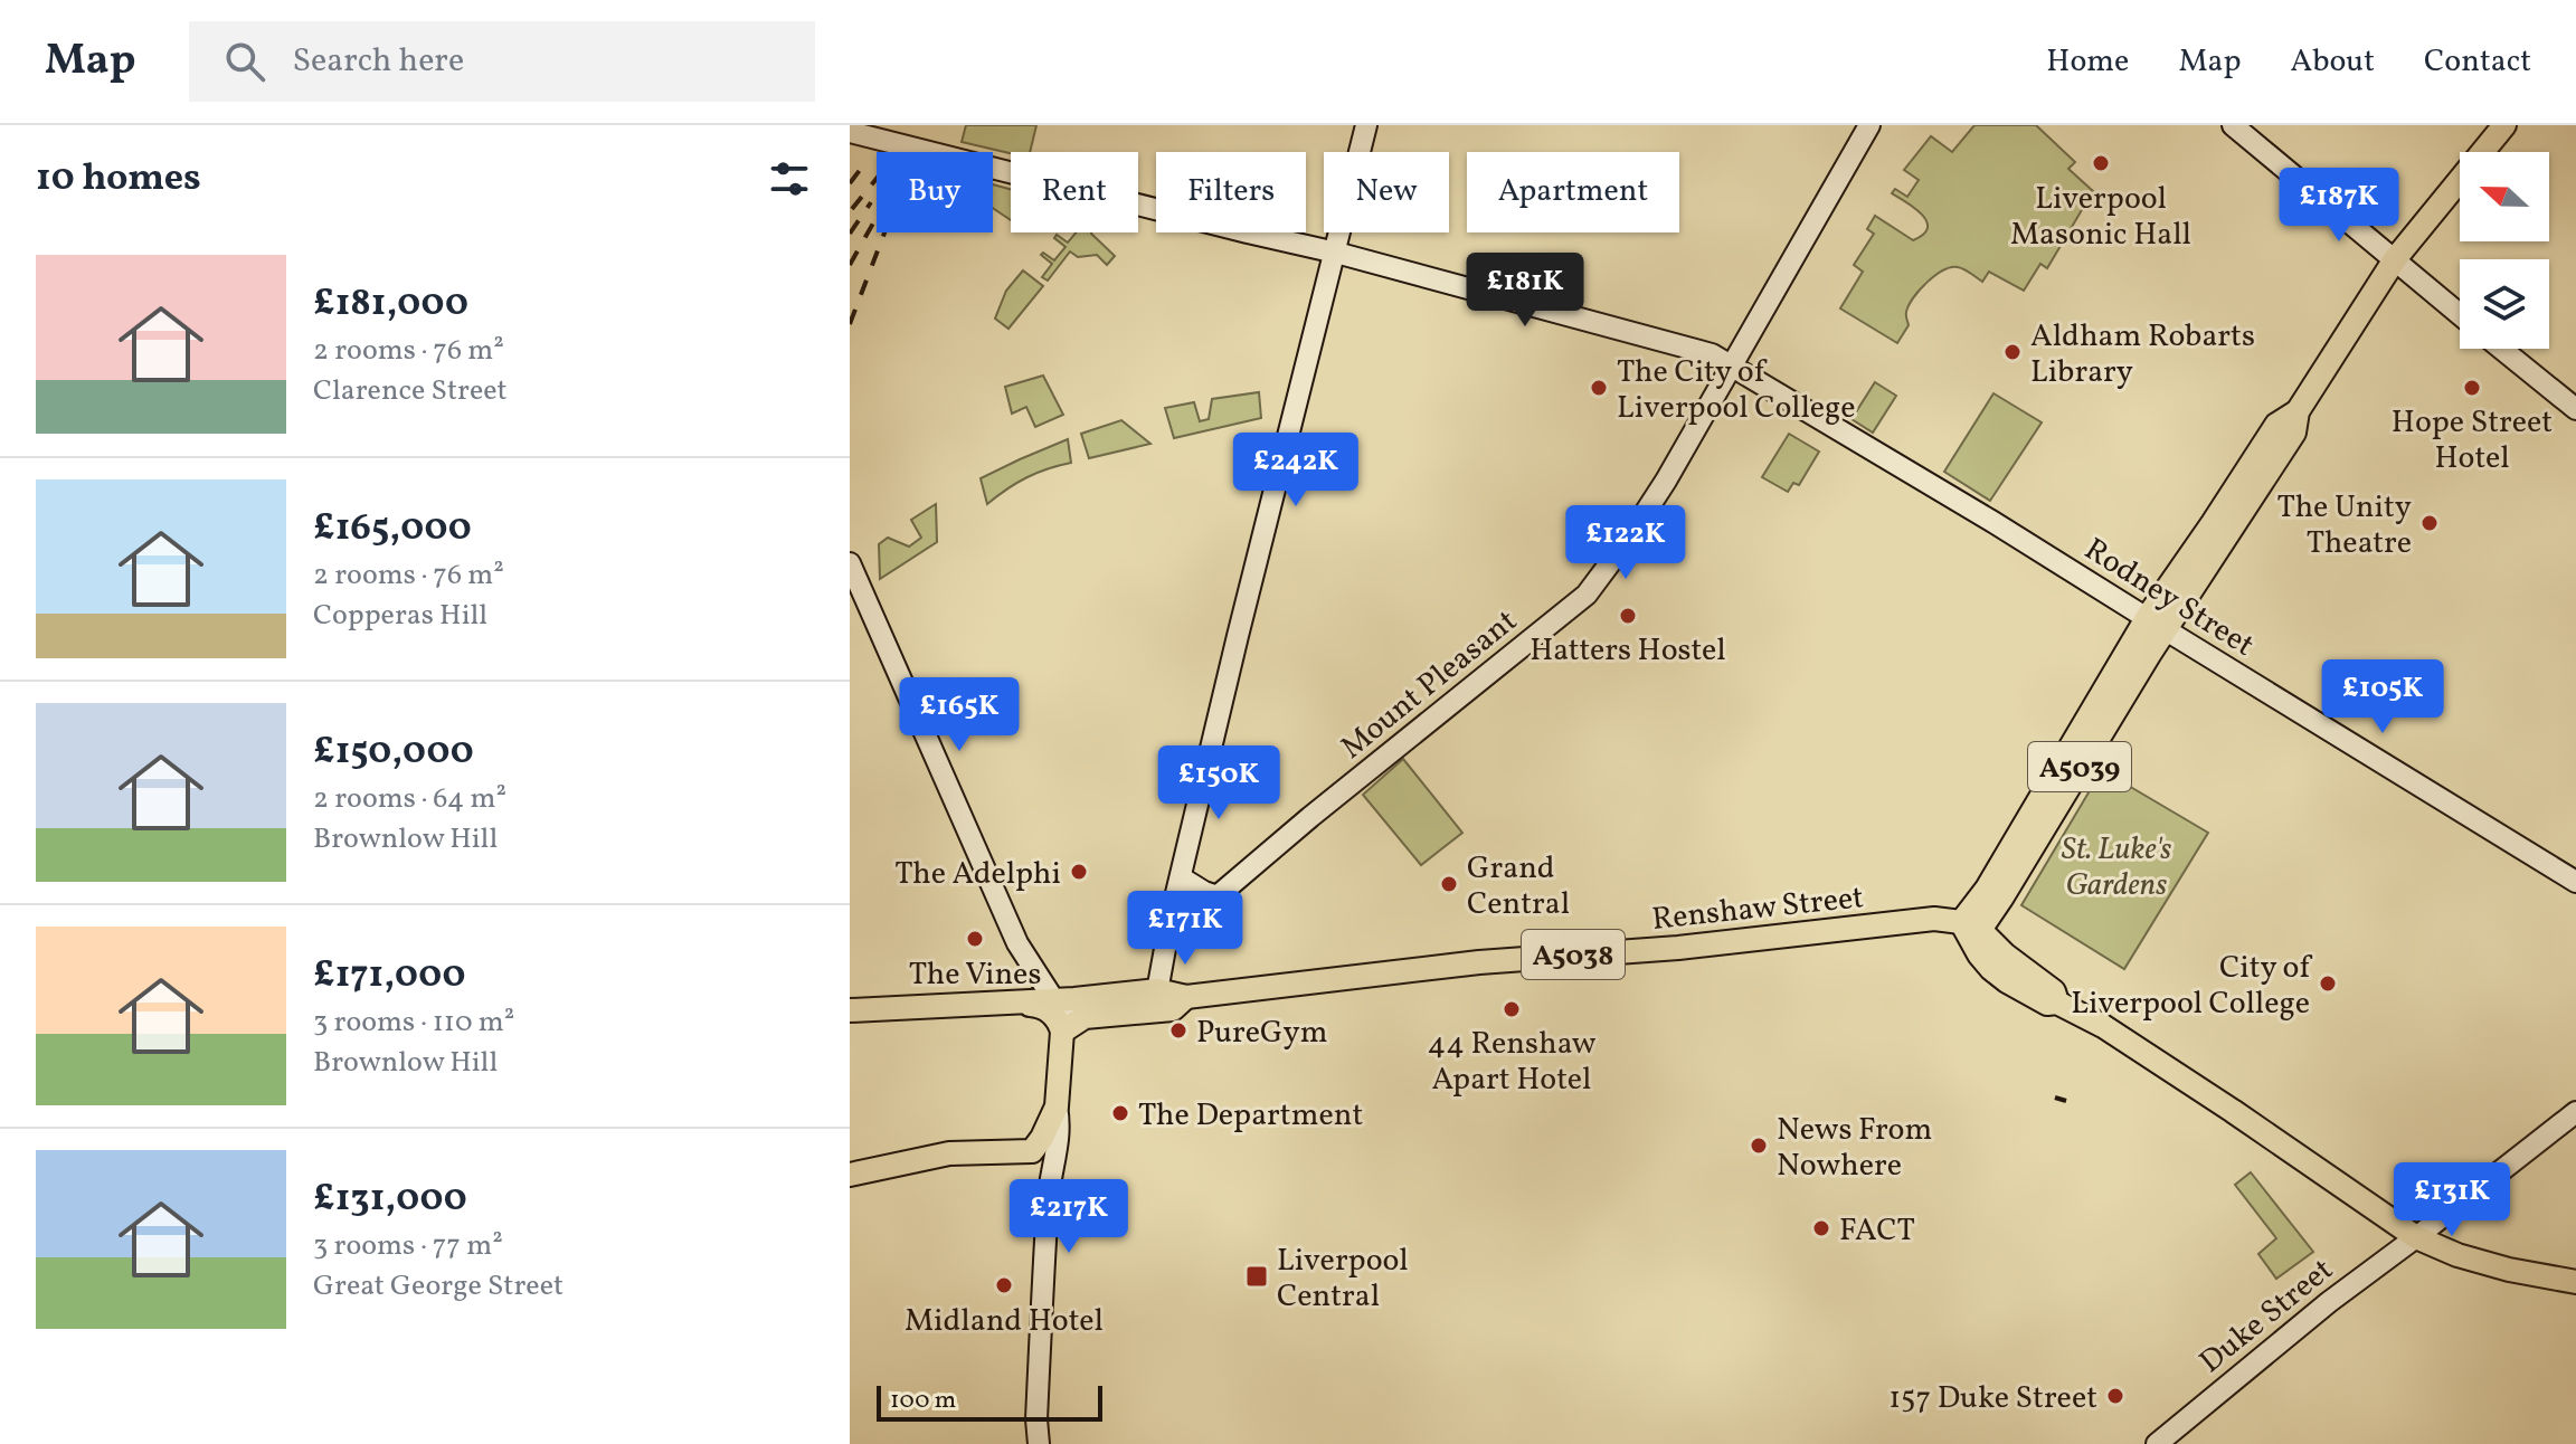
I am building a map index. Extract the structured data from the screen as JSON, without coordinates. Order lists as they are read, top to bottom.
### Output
{
  "streets": {
    "main road": ["A5039", "Renshaw Street", "A5038"],
    "street": ["Rodney Street", "Mount Pleasant", "Duke Street"]
  },
  "crossings": [
    ["Rodney Street", "Mount Pleasant"],
    ["Rodney Street", "A5039"],
    ["A5039", "Renshaw Street"],
    ["Renshaw Street", "A5038"]
  ],
  "parks": ["St. Luke's Gardens"],
  "places": {
    "other": [
      "Liverpool Masonic Hall",
      "Aldham Robarts Library",
      "The City of Liverpool College",
      "Hope Street Hotel",
      "The Unity Theatre",
      "Hatters Hostel",
      "The Adelphi",
      "Grand Central",
      "The Vines",
      "City of Liverpool College",
      "44 Renshaw Apart Hotel",
      "PureGym",
      "The Department",
      "News From Nowhere",
      "FACT",
      "Midland Hotel",
      "157 Duke Street"
    ],
    "transit": ["Liverpool Central"]
  },
  "scale_bar": "100 m",
  "north": "left",
  "page": {
    "header": "Map",
    "search": "Search here",
    "nav": [
      "Home",
      "Map",
      "About",
      "Contact"
    ],
    "heading": "10 homes",
    "chip": [
      "Buy",
      "Rent",
      "Filters",
      "New",
      "Apartment"
    ],
    "price": [
      "£187K",
      "£181K",
      "£242K",
      "£122K",
      "£105K",
      "£165K",
      "£150K",
      "£171K",
      "£131K",
      "£217K"
    ],
    "list": [
      {
        "name": "£181,000",
        "note": "2 rooms · 76 m² · Clarence Street"
      },
      {
        "name": "£165,000",
        "note": "2 rooms · 76 m² · Copperas Hill"
      },
      {
        "name": "£150,000",
        "note": "2 rooms · 64 m² · Brownlow Hill"
      },
      {
        "name": "£171,000",
        "note": "3 rooms · 110 m² · Brownlow Hill"
      },
      {
        "name": "£131,000",
        "note": "3 rooms · 77 m² · Great George Street"
      }
    ],
    "scale": "100 m"
  }
}
